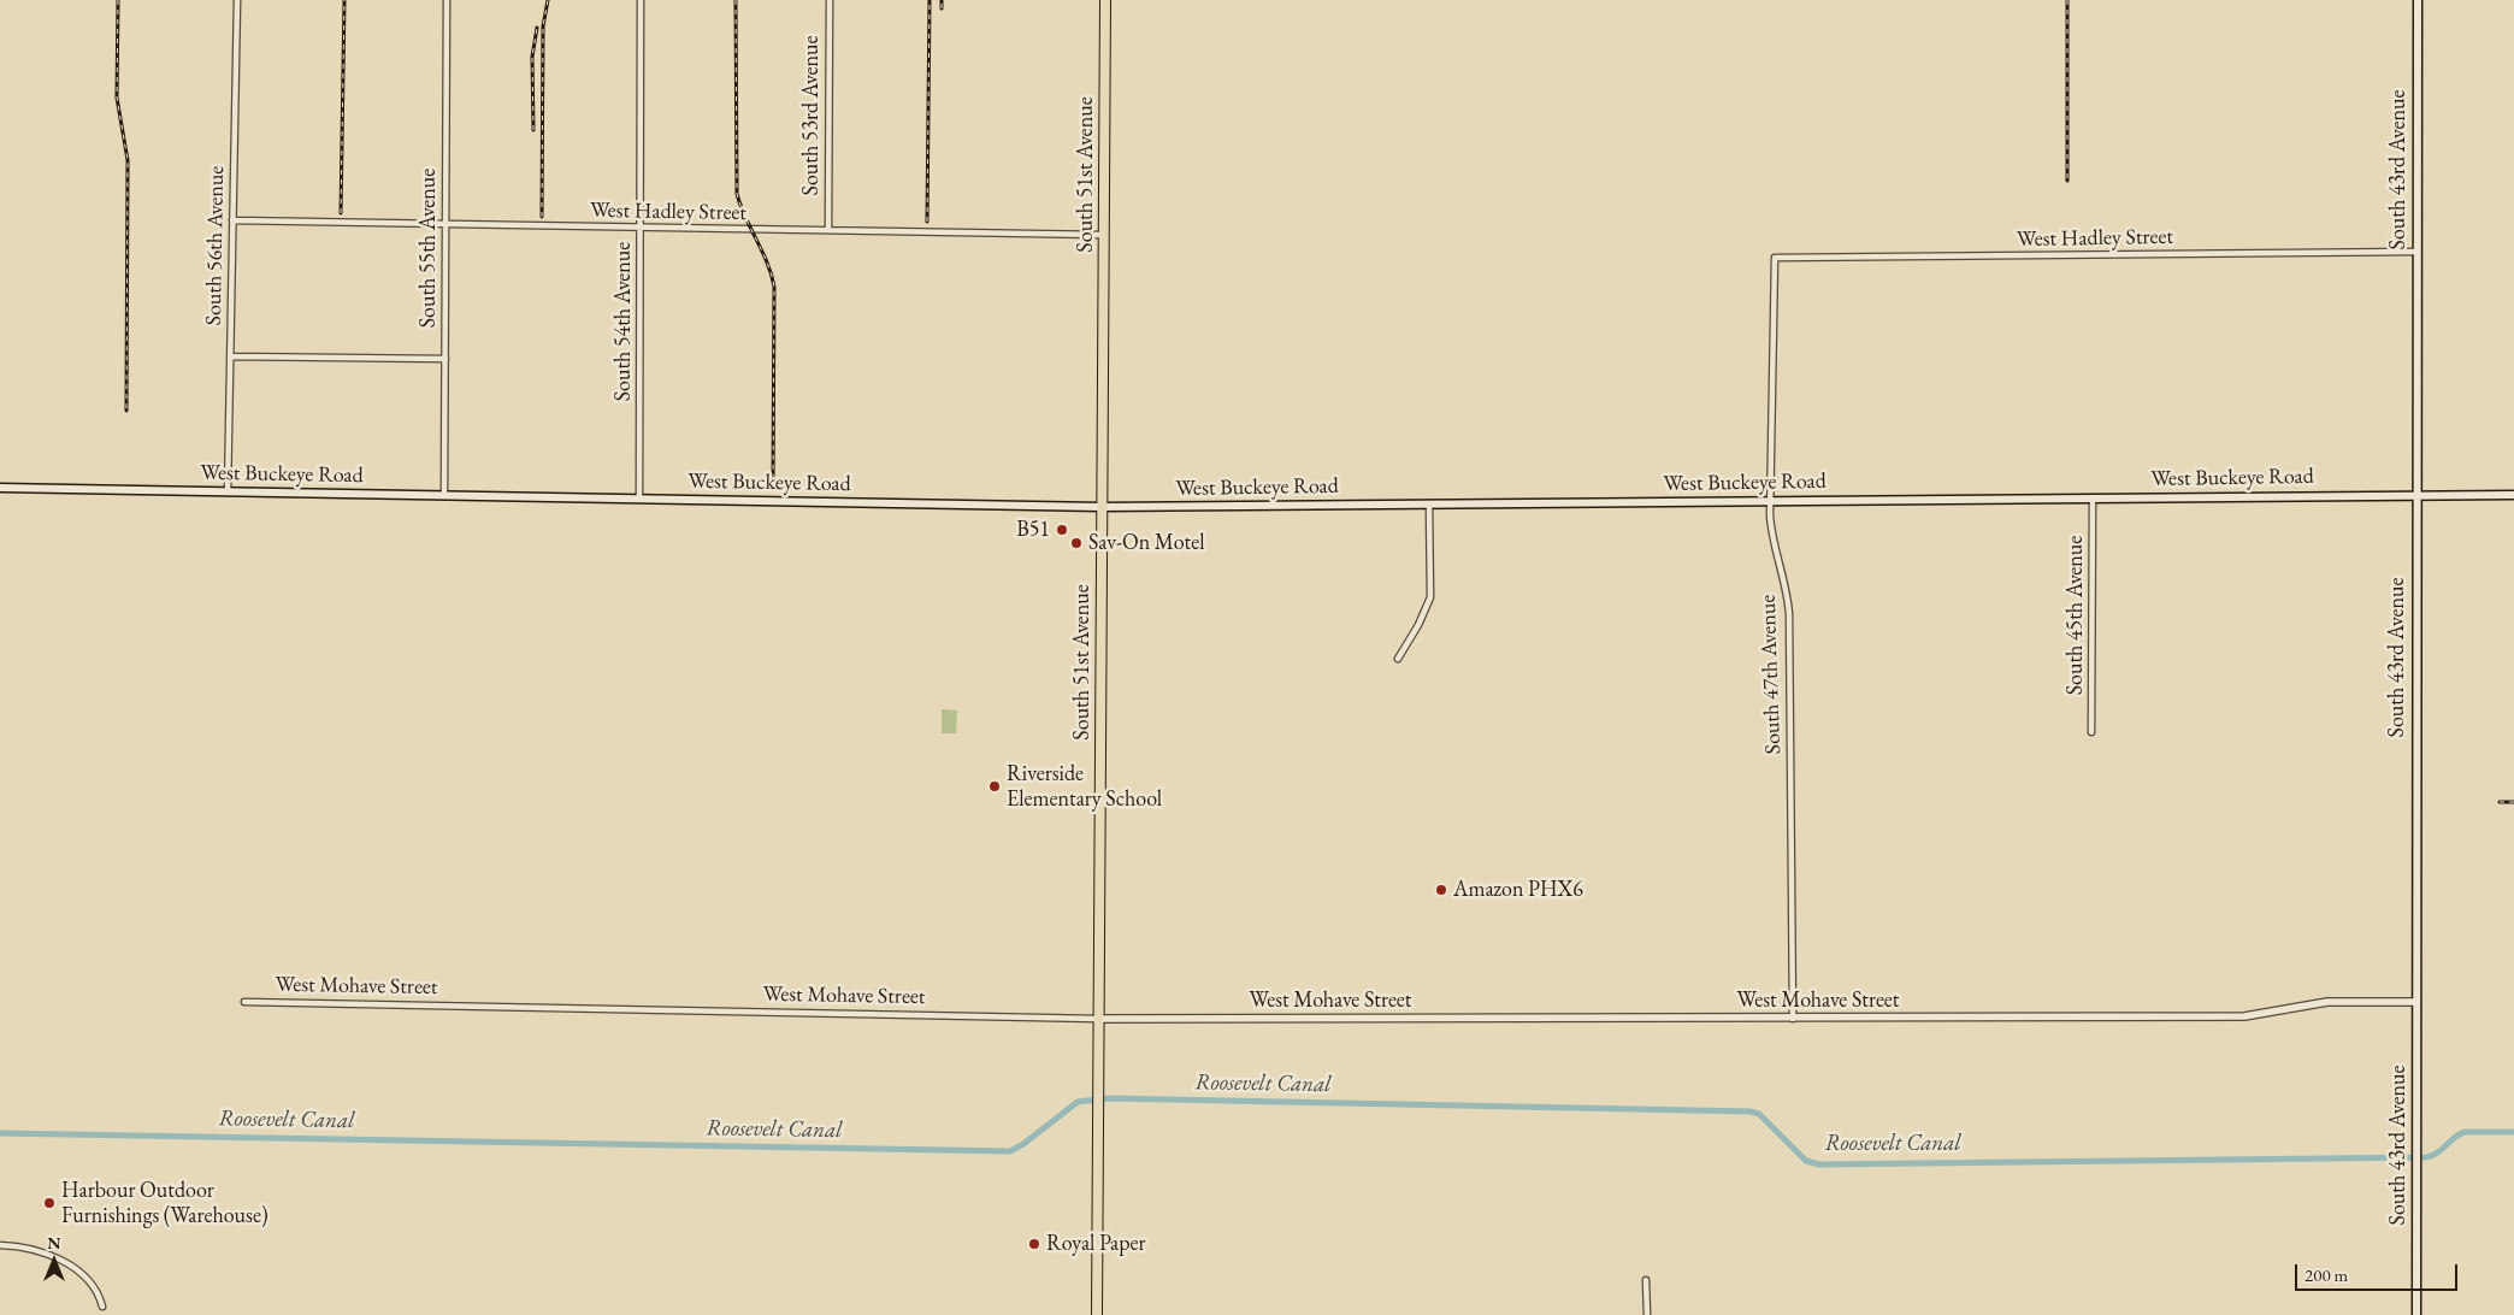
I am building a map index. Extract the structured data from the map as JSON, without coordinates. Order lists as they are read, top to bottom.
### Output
{
  "streets": {
    "main road": ["South 43rd Avenue", "South 51st Avenue", "West Buckeye Road"],
    "street": [
      "South 53rd Avenue",
      "West Hadley Street",
      "South 56th Avenue",
      "South 55th Avenue",
      "South 54th Avenue",
      "South 45th Avenue",
      "South 47th Avenue",
      "West Mohave Street"
    ]
  },
  "crossings": [
    ["South 53rd Avenue", "West Hadley Street"],
    ["South 43rd Avenue", "West Hadley Street"],
    ["South 43rd Avenue", "West Buckeye Road"],
    ["South 43rd Avenue", "West Mohave Street"],
    ["South 51st Avenue", "West Hadley Street"],
    ["South 51st Avenue", "West Buckeye Road"],
    ["South 51st Avenue", "West Mohave Street"],
    ["West Hadley Street", "South 56th Avenue"],
    ["West Hadley Street", "South 55th Avenue"],
    ["West Hadley Street", "South 54th Avenue"],
    ["West Hadley Street", "South 47th Avenue"],
    ["South 56th Avenue", "West Buckeye Road"],
    ["South 55th Avenue", "West Buckeye Road"],
    ["South 54th Avenue", "West Buckeye Road"],
    ["West Buckeye Road", "South 45th Avenue"],
    ["West Buckeye Road", "South 47th Avenue"],
    ["South 47th Avenue", "West Mohave Street"]
  ],
  "water": ["Roosevelt Canal"],
  "places": [
    "B51",
    "Sav-On Motel",
    "Riverside Elementary School",
    "Amazon PHX6",
    "Harbour Outdoor Furnishings (Warehouse)",
    "Royal Paper"
  ],
  "scale_bar": "200 m",
  "north": "top"
}
